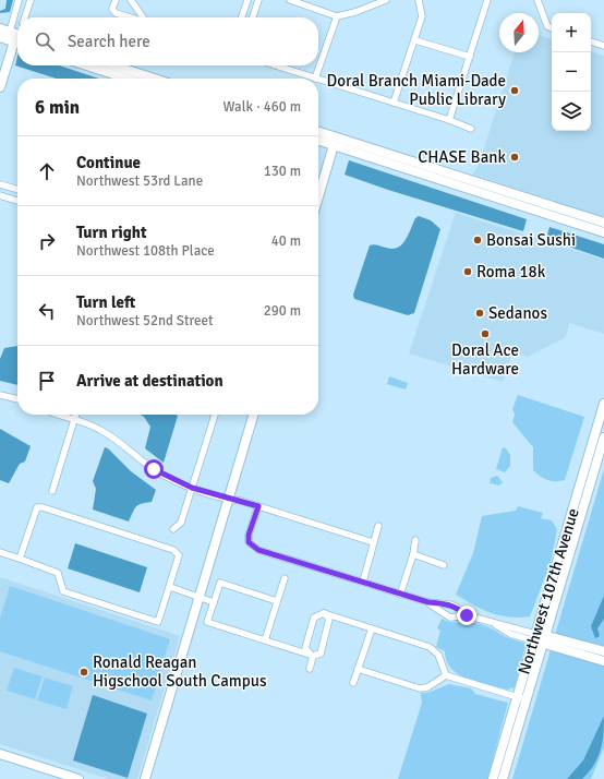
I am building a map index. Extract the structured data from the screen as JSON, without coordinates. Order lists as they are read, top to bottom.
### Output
{
  "streets": {
    "street": ["Northwest 107th Avenue"]
  },
  "places": [
    "Doral Branch Miami-Dade Public Library",
    "CHASE Bank",
    "Bonsai Sushi",
    "Roma 18k",
    "Sedanos",
    "Doral Ace Hardware",
    "Ronald Reagan Higschool South Campus"
  ],
  "north": "top",
  "page": {
    "map_buttons": ["+", "−"],
    "search": "Search here",
    "heading": ["6 min", "Walk · 460 m"],
    "list": [
      ["Continue", "Northwest 53rd Lane", "130 m"],
      ["Turn right", "Northwest 108th Place", "40 m"],
      ["Turn left", "Northwest 52nd Street", "290 m"],
      "Arrive at destination"
    ]
  }
}
